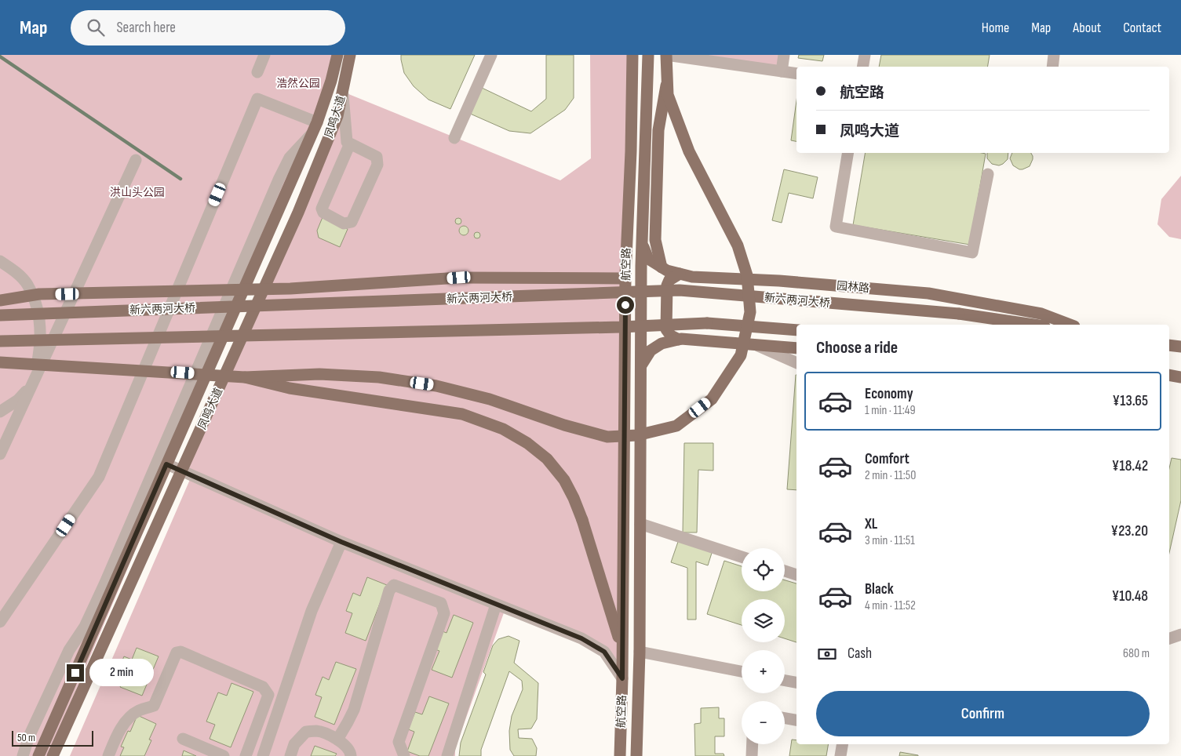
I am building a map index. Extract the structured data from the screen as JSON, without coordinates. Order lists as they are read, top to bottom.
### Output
{
  "streets": {
    "main road": [
      "凤鸣大道",
      "航空路",
      "园林路",
      "新六两河大桥"
    ]
  },
  "crossings": [
    ["航空路", "园林路"]
  ],
  "parks": ["浩然公园", "洪山头公园"],
  "scale_bar": "50 m",
  "page": {
    "header": "Map",
    "search": "Search here",
    "nav": [
      "Home",
      "Map",
      "About",
      "Contact"
    ],
    "banner": ["航空路", "凤鸣大道"],
    "heading": "Choose a ride",
    "list": [
      {
        "name": "Economy",
        "note": "1 min · 11:49",
        "value": "¥13.65"
      },
      {
        "name": "Comfort",
        "note": "2 min · 11:50",
        "value": "¥18.42"
      },
      {
        "name": "XL",
        "note": "3 min · 11:51",
        "value": "¥23.20"
      },
      {
        "name": "Black",
        "note": "4 min · 11:52",
        "value": "¥10.48"
      }
    ],
    "map_buttons": ["+", "−"],
    "pay": ["Cash", "680 m"],
    "bubble": "2 min",
    "buttons": "Confirm",
    "scale": "50 m"
  }
}
